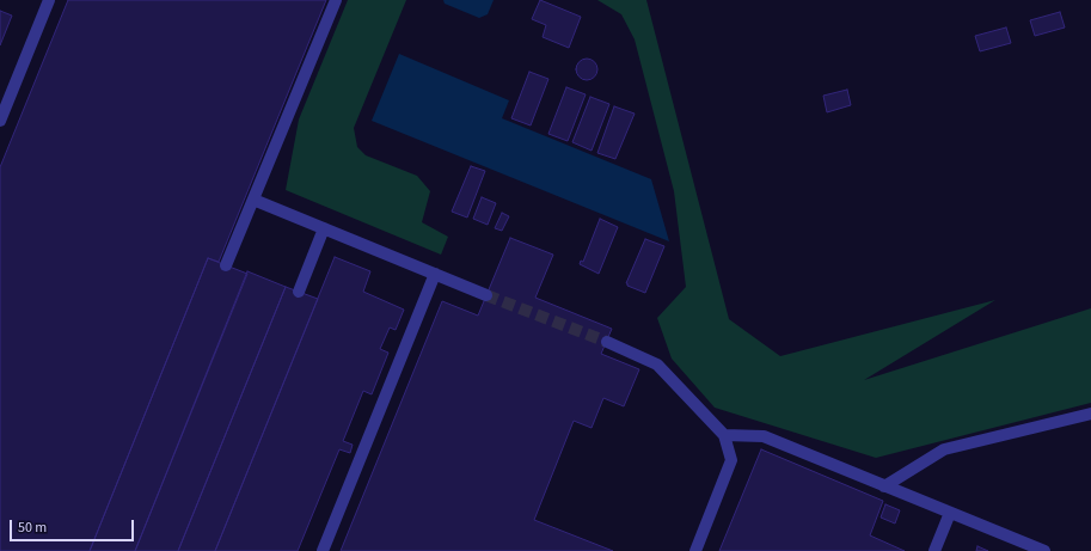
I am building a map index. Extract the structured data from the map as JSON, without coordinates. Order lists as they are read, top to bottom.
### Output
{
  "scale_bar": "50 m"
}
